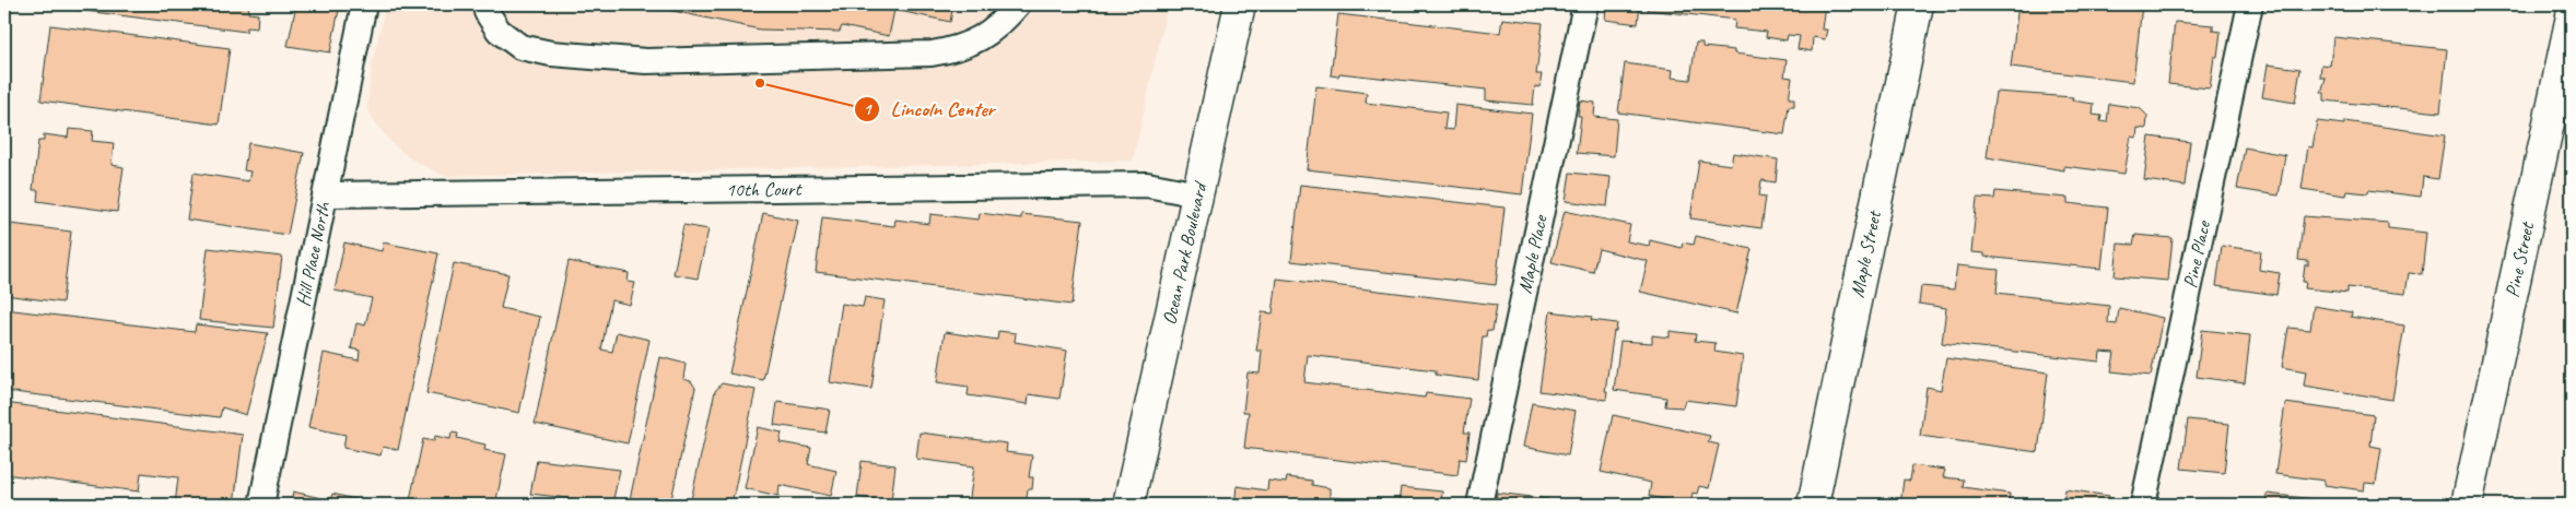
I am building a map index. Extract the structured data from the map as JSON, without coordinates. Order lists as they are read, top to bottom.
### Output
{
  "streets": {
    "street": ["Ocean Park Boulevard", "Maple Street", "Pine Street"],
    "lane": [
      "10th Court",
      "Hill Place North",
      "Maple Place",
      "Pine Place"
    ]
  },
  "crossings": [
    ["10th Court", "Hill Place North"],
    ["10th Court", "Ocean Park Boulevard"]
  ],
  "places": ["Lincoln Center"]
}
